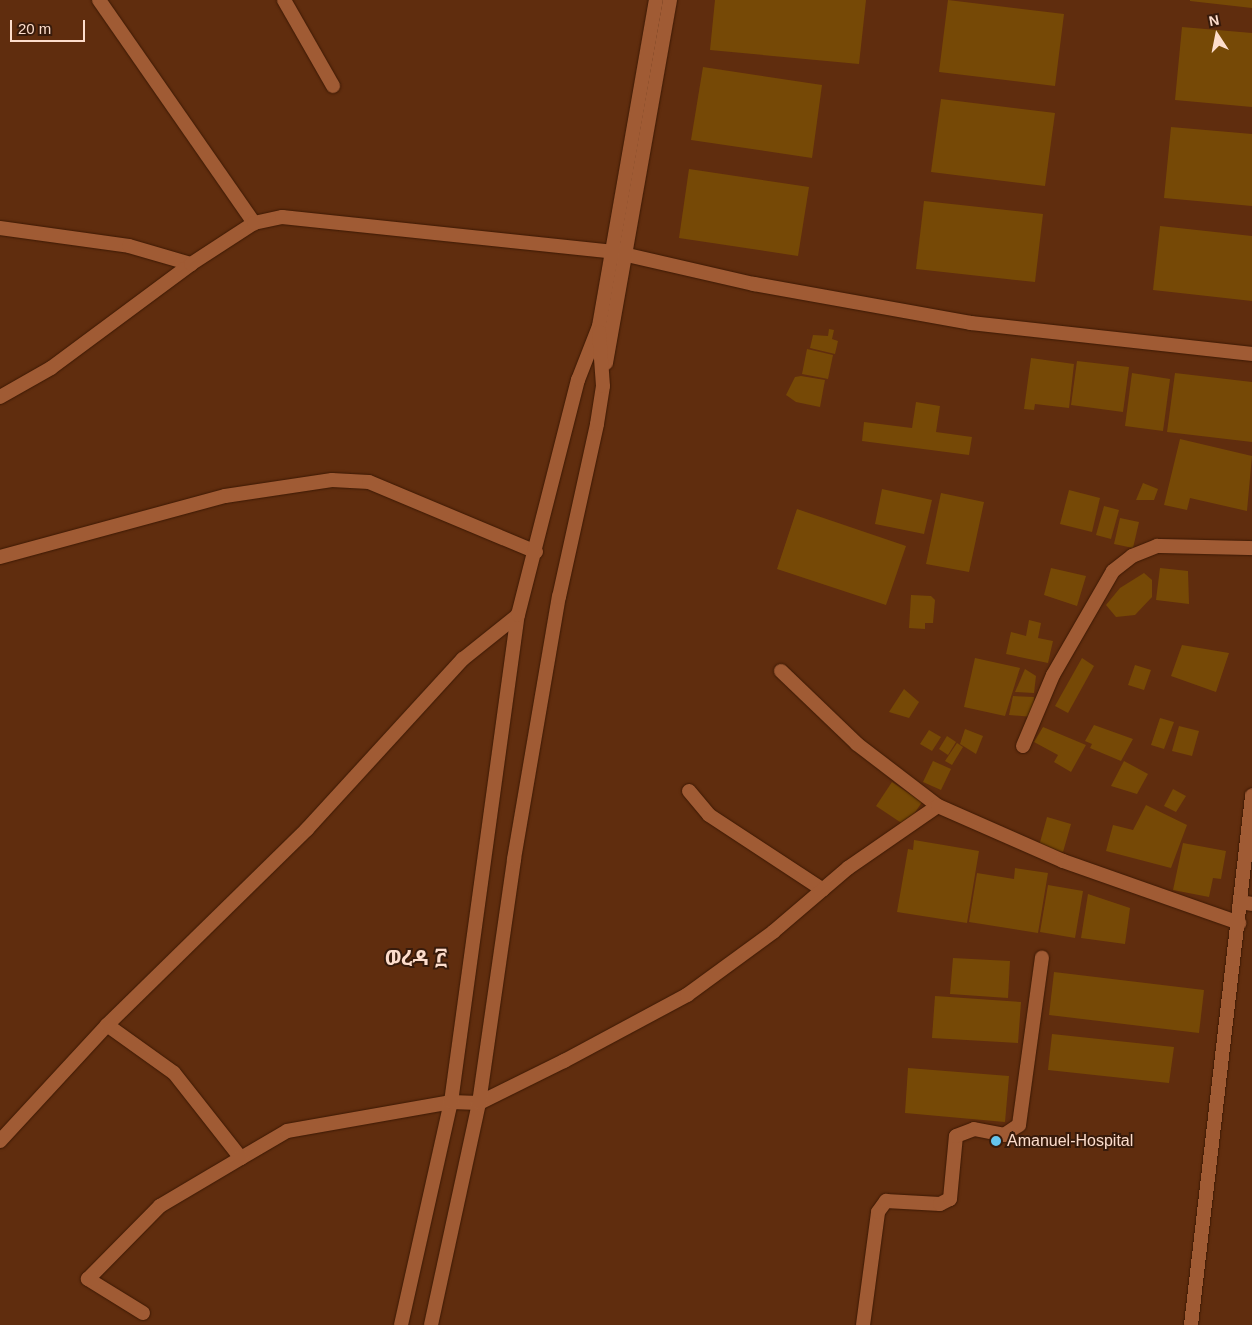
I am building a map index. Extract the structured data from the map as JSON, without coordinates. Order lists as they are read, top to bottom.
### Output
{
  "districts": ["ወረዳ ፫"],
  "places": ["Amanuel-Hospital"],
  "scale_bar": "20 m",
  "north": "top"
}
